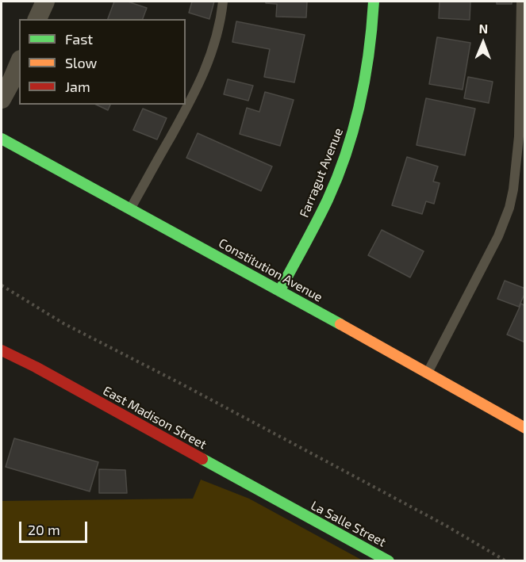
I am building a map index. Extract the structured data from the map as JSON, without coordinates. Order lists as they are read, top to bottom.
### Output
{
  "streets": {
    "street": [
      "Farragut Avenue",
      "Constitution Avenue",
      "East Madison Street",
      "La Salle Street"
    ]
  },
  "crossings": [
    ["Farragut Avenue", "Constitution Avenue"],
    ["East Madison Street", "La Salle Street"]
  ],
  "legend": ["Fast", "Slow", "Jam"],
  "scale_bar": "20 m",
  "north": "top"
}
